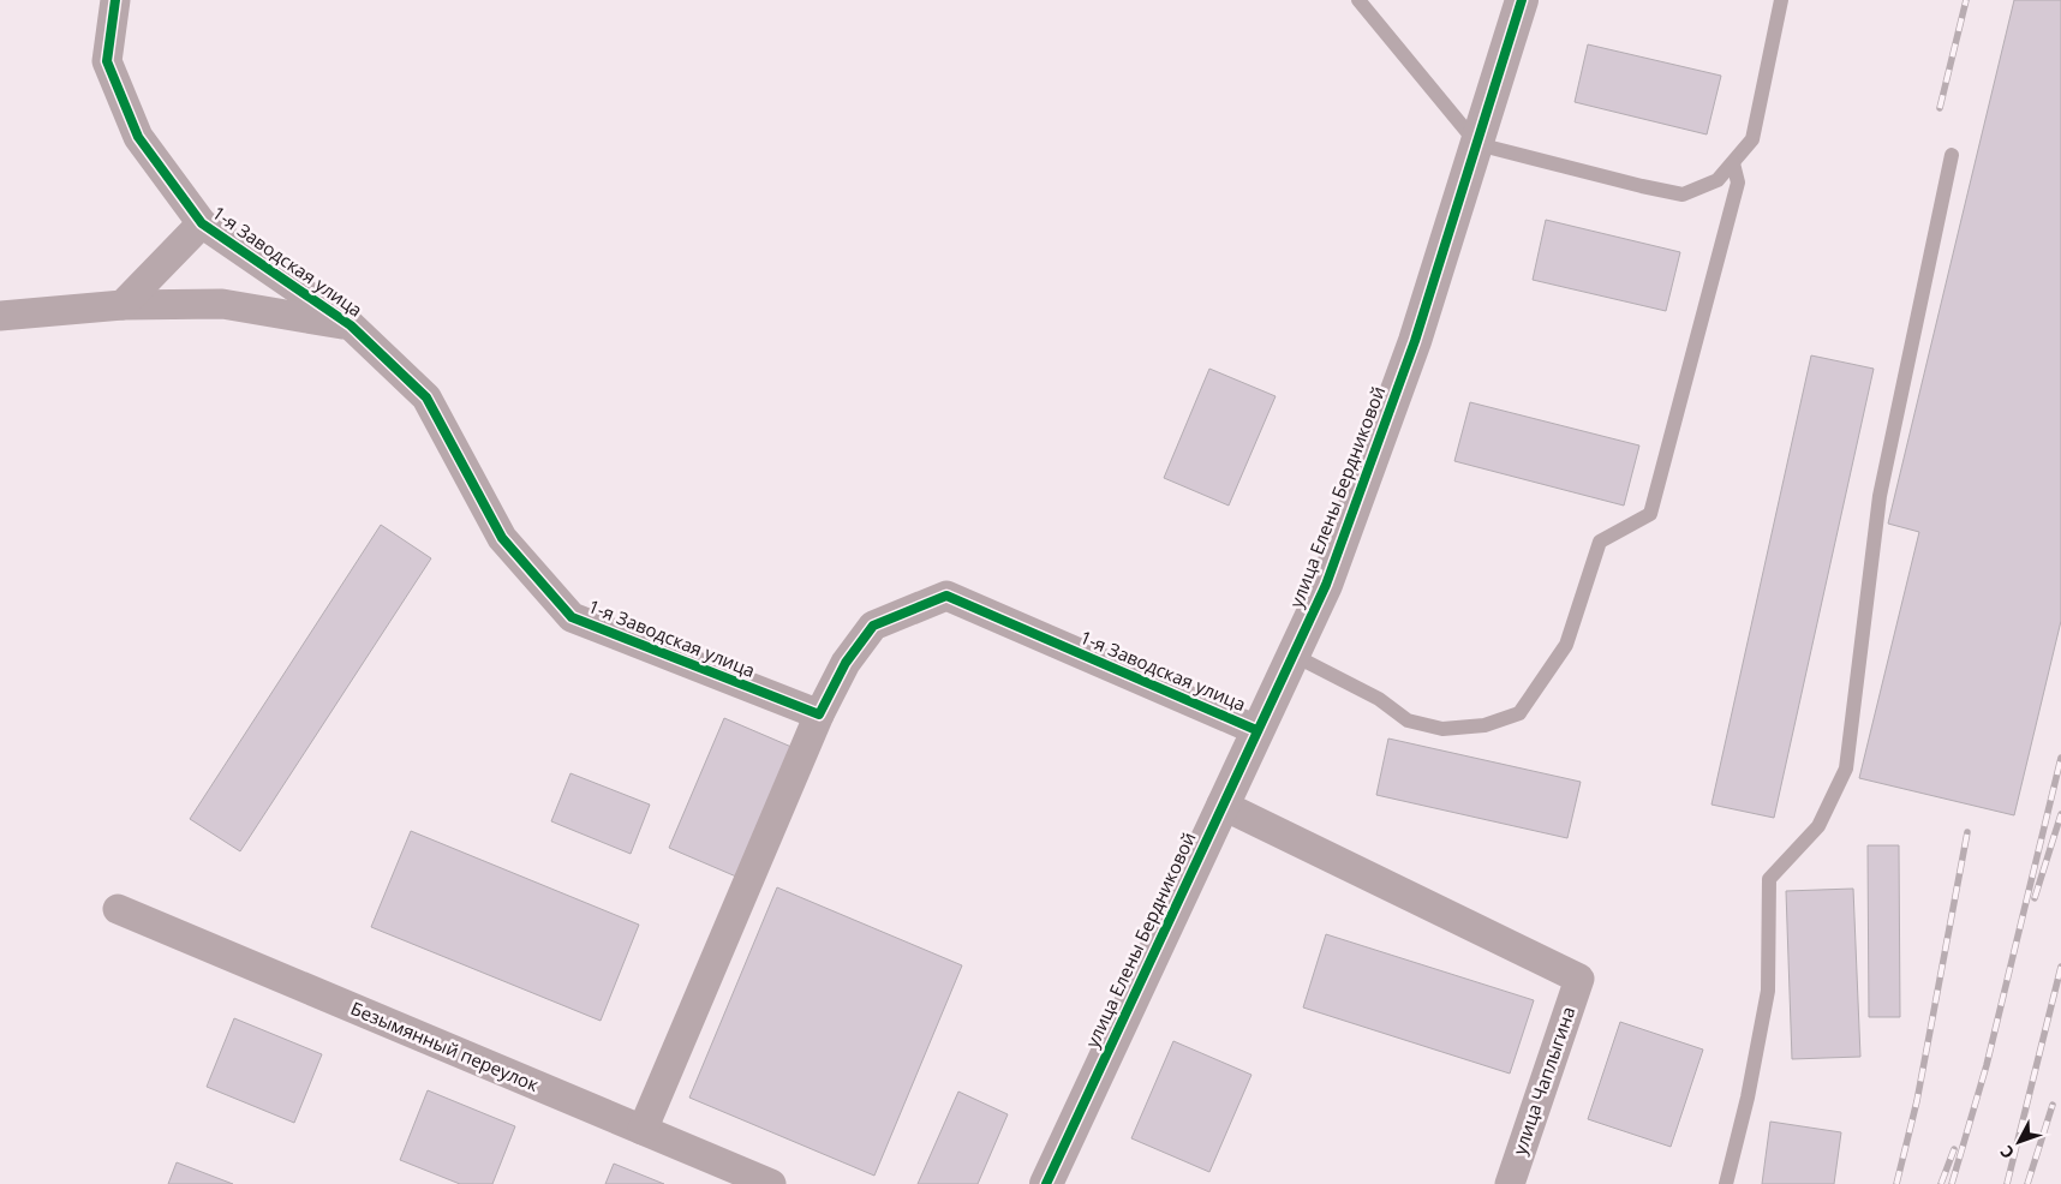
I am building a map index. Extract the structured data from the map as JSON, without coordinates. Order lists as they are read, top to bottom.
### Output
{
  "streets": {
    "street": [
      "1-я Заводская улица",
      "улица Елены Бердниковой",
      "Безымянный переулок",
      "улица Чаплыгина"
    ]
  },
  "crossings": [
    ["1-я Заводская улица", "улица Елены Бердниковой"],
    ["улица Елены Бердниковой", "улица Чаплыгина"]
  ],
  "north": "bottom left"
}
